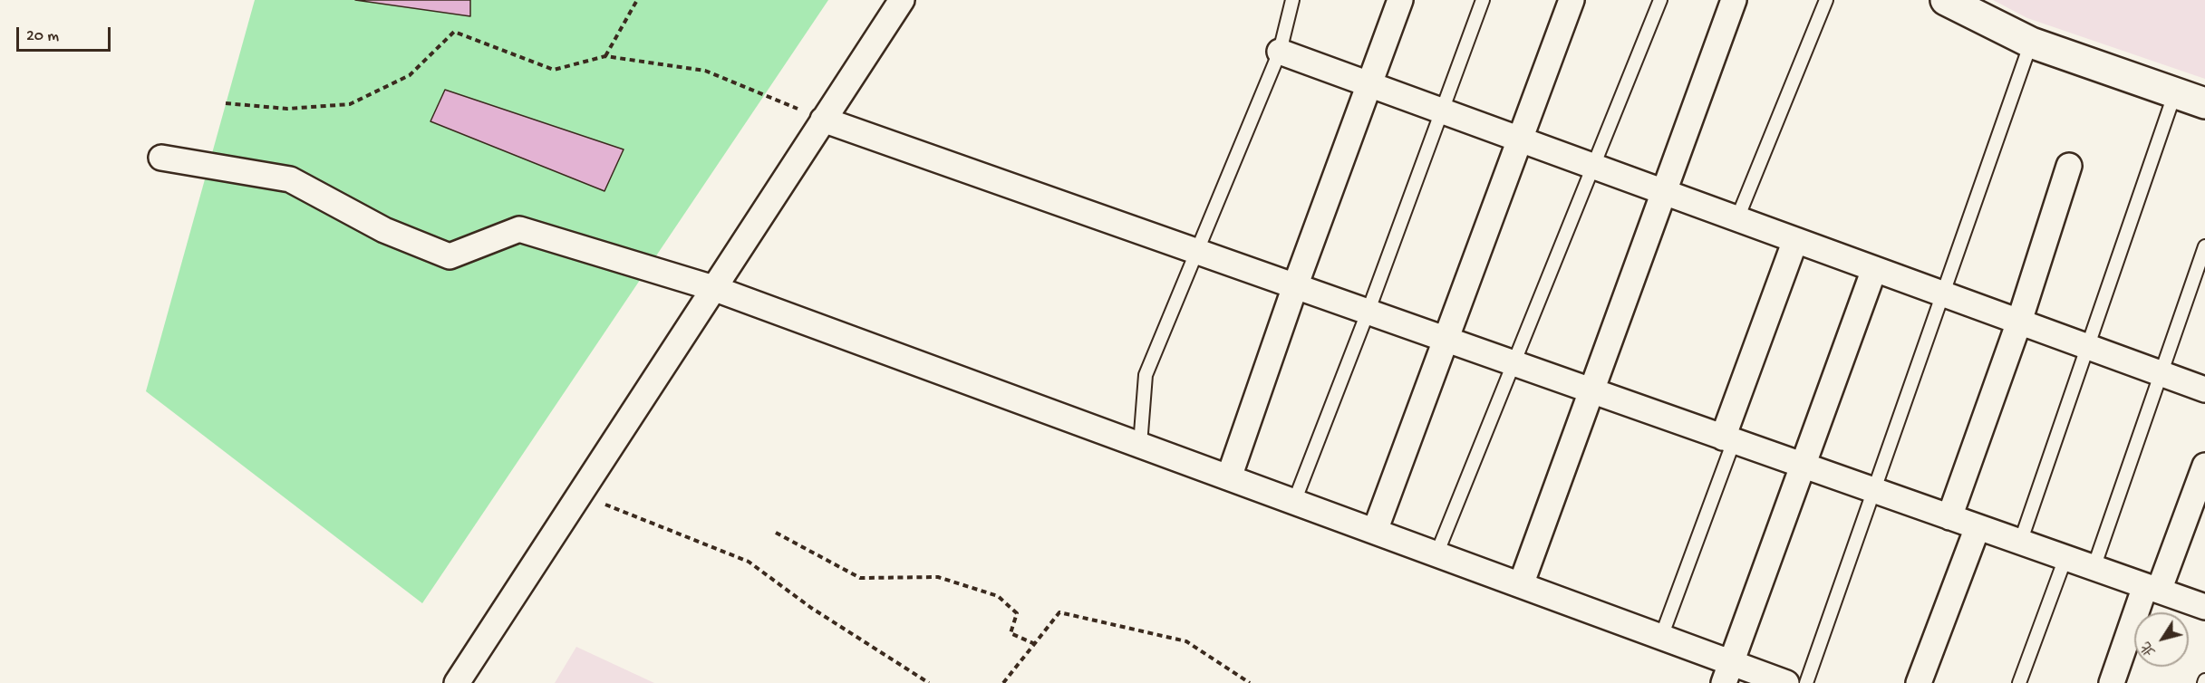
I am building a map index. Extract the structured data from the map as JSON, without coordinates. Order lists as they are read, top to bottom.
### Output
{
  "scale_bar": "20 m",
  "north": "bottom left"
}
